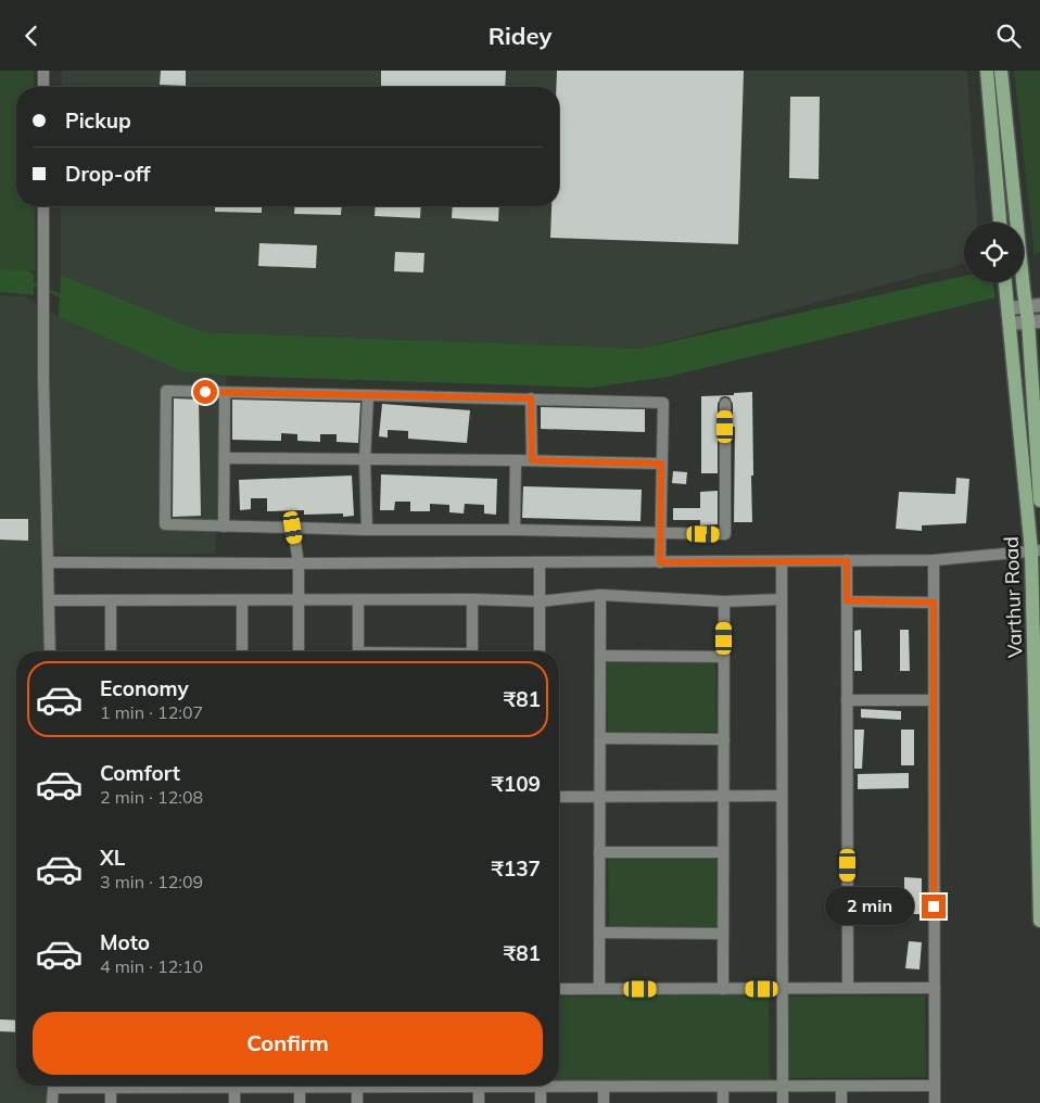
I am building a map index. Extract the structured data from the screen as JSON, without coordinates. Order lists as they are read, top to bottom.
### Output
{
  "streets": {
    "main road": ["Varthur Road"]
  },
  "page": {
    "header": "Ridey",
    "banner": ["Pickup", "Drop-off"],
    "list": [
      {
        "name": "Economy",
        "note": "1 min · 12:07",
        "value": "₹81"
      },
      {
        "name": "Comfort",
        "note": "2 min · 12:08",
        "value": "₹109"
      },
      {
        "name": "XL",
        "note": "3 min · 12:09",
        "value": "₹137"
      },
      {
        "name": "Moto",
        "note": "4 min · 12:10",
        "value": "₹81"
      }
    ],
    "bubble": "2 min",
    "buttons": "Confirm"
  }
}
